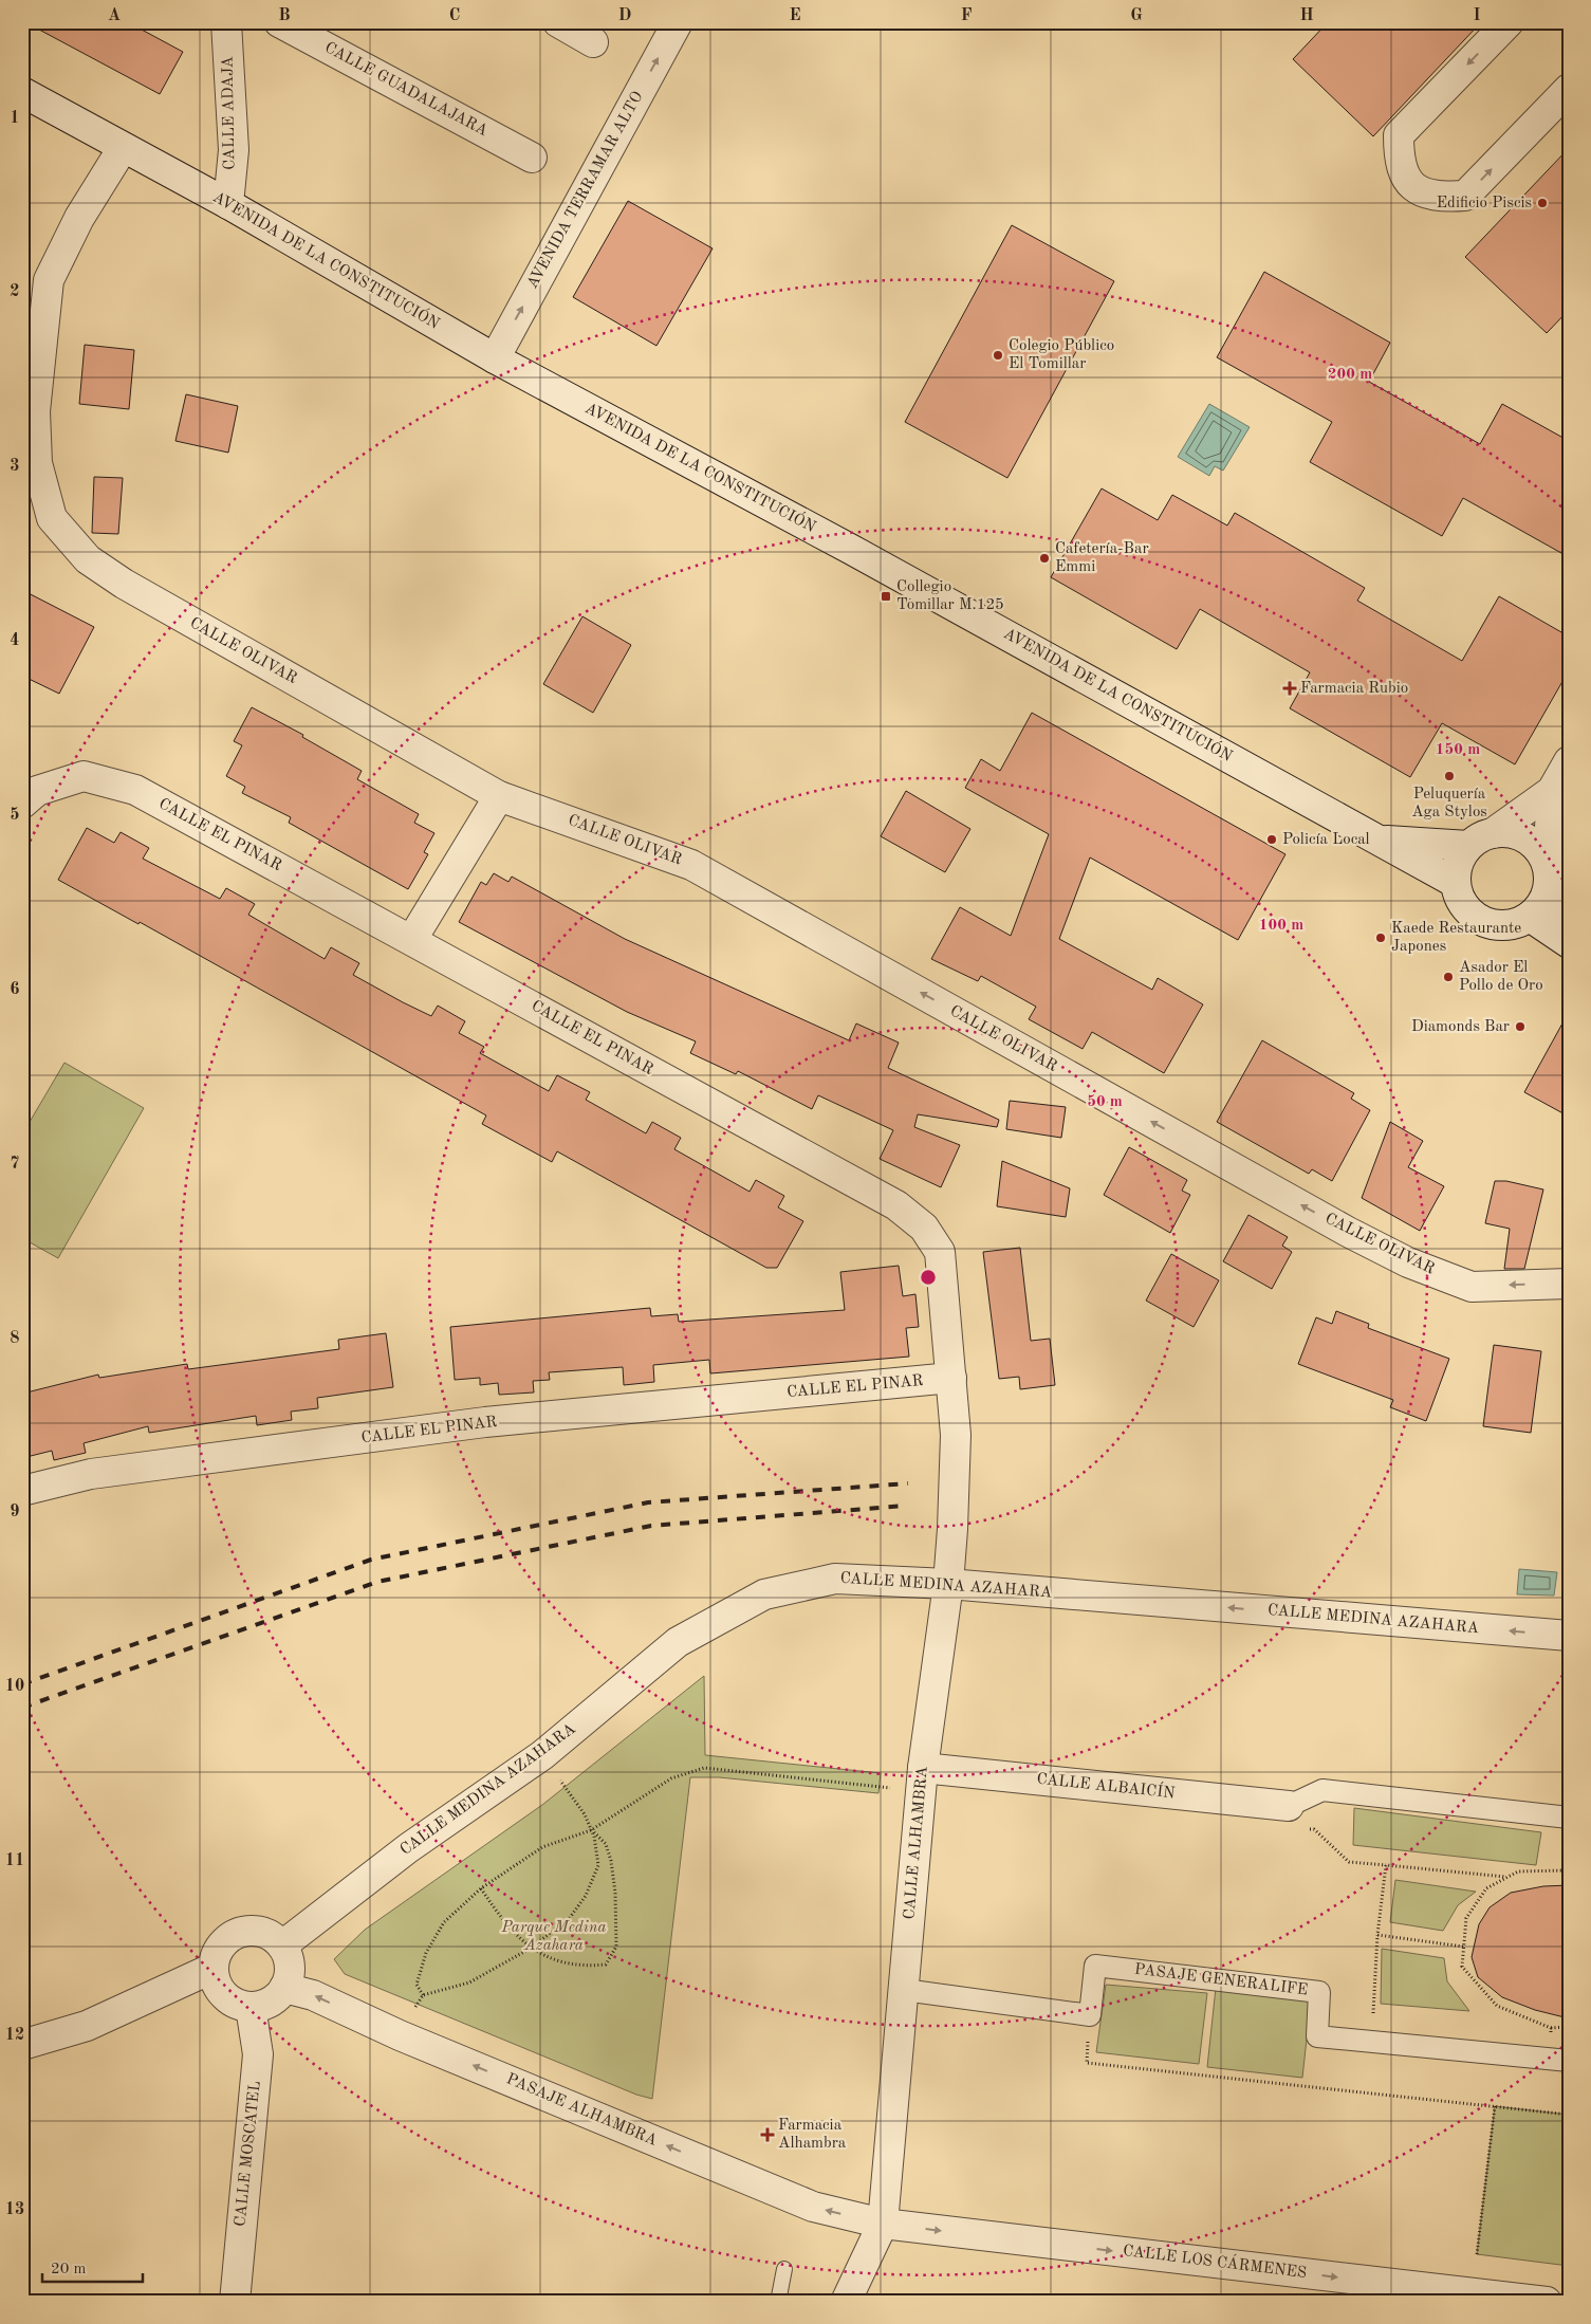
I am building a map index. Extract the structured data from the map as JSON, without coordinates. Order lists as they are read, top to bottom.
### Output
{
  "streets": {
    "street": [
      "CALLE GUADALAJARA",
      "CALLE ADAJA",
      "AVENIDA TERRAMAR ALTO",
      "AVENIDA DE LA CONSTITUCIÓN",
      "CALLE OLIVAR",
      "CALLE EL PINAR",
      "CALLE MEDINA AZAHARA",
      "CALLE ALBAICÍN",
      "CALLE ALHAMBRA",
      "PASAJE GENERALIFE",
      "PASAJE ALHAMBRA",
      "CALLE MOSCATEL",
      "CALLE LOS CÁRMENES"
    ]
  },
  "crossings": [
    ["CALLE ADAJA", "AVENIDA DE LA CONSTITUCIÓN"],
    ["AVENIDA TERRAMAR ALTO", "AVENIDA DE LA CONSTITUCIÓN"],
    ["AVENIDA DE LA CONSTITUCIÓN", "CALLE OLIVAR"],
    ["CALLE EL PINAR", "CALLE ALHAMBRA"],
    ["CALLE MEDINA AZAHARA", "CALLE ALHAMBRA"],
    ["CALLE MEDINA AZAHARA", "PASAJE ALHAMBRA"],
    ["CALLE MEDINA AZAHARA", "CALLE MOSCATEL"],
    ["CALLE ALBAICÍN", "CALLE ALHAMBRA"],
    ["CALLE ALHAMBRA", "PASAJE ALHAMBRA"],
    ["CALLE ALHAMBRA", "CALLE LOS CÁRMENES"],
    ["PASAJE ALHAMBRA", "CALLE MOSCATEL"],
    ["PASAJE ALHAMBRA", "CALLE LOS CÁRMENES"]
  ],
  "one_way": [
    "AVENIDA TERRAMAR ALTO",
    "CALLE OLIVAR",
    "PASAJE ALHAMBRA",
    "CALLE LOS CÁRMENES"
  ],
  "parks": ["Parque Medina Azahara"],
  "places": {
    "other": [
      "Edificio Piscis",
      "Colegio Público El Tomillar",
      "Cafetería-Bar Emmi",
      "Peluquería Aga Stylos",
      "Policía Local",
      "Kaede Restaurante Japones",
      "Asador El Pollo de Oro",
      "Diamonds Bar"
    ],
    "transit": ["Collegio Tomillar M.125"],
    "health": ["Farmacia Rubio", "Farmacia Alhambra"]
  },
  "scale_bar": "20 m",
  "grid": {
    "columns": [
      "A",
      "B",
      "C",
      "D",
      "E",
      "F",
      "G",
      "H",
      "I"
    ],
    "rows": [
      "1",
      "2",
      "3",
      "4",
      "5",
      "6",
      "7",
      "8",
      "9",
      "10",
      "11",
      "12",
      "13"
    ]
  },
  "rings": [
    "200 m",
    "150 m",
    "100 m",
    "50 m"
  ]
}
